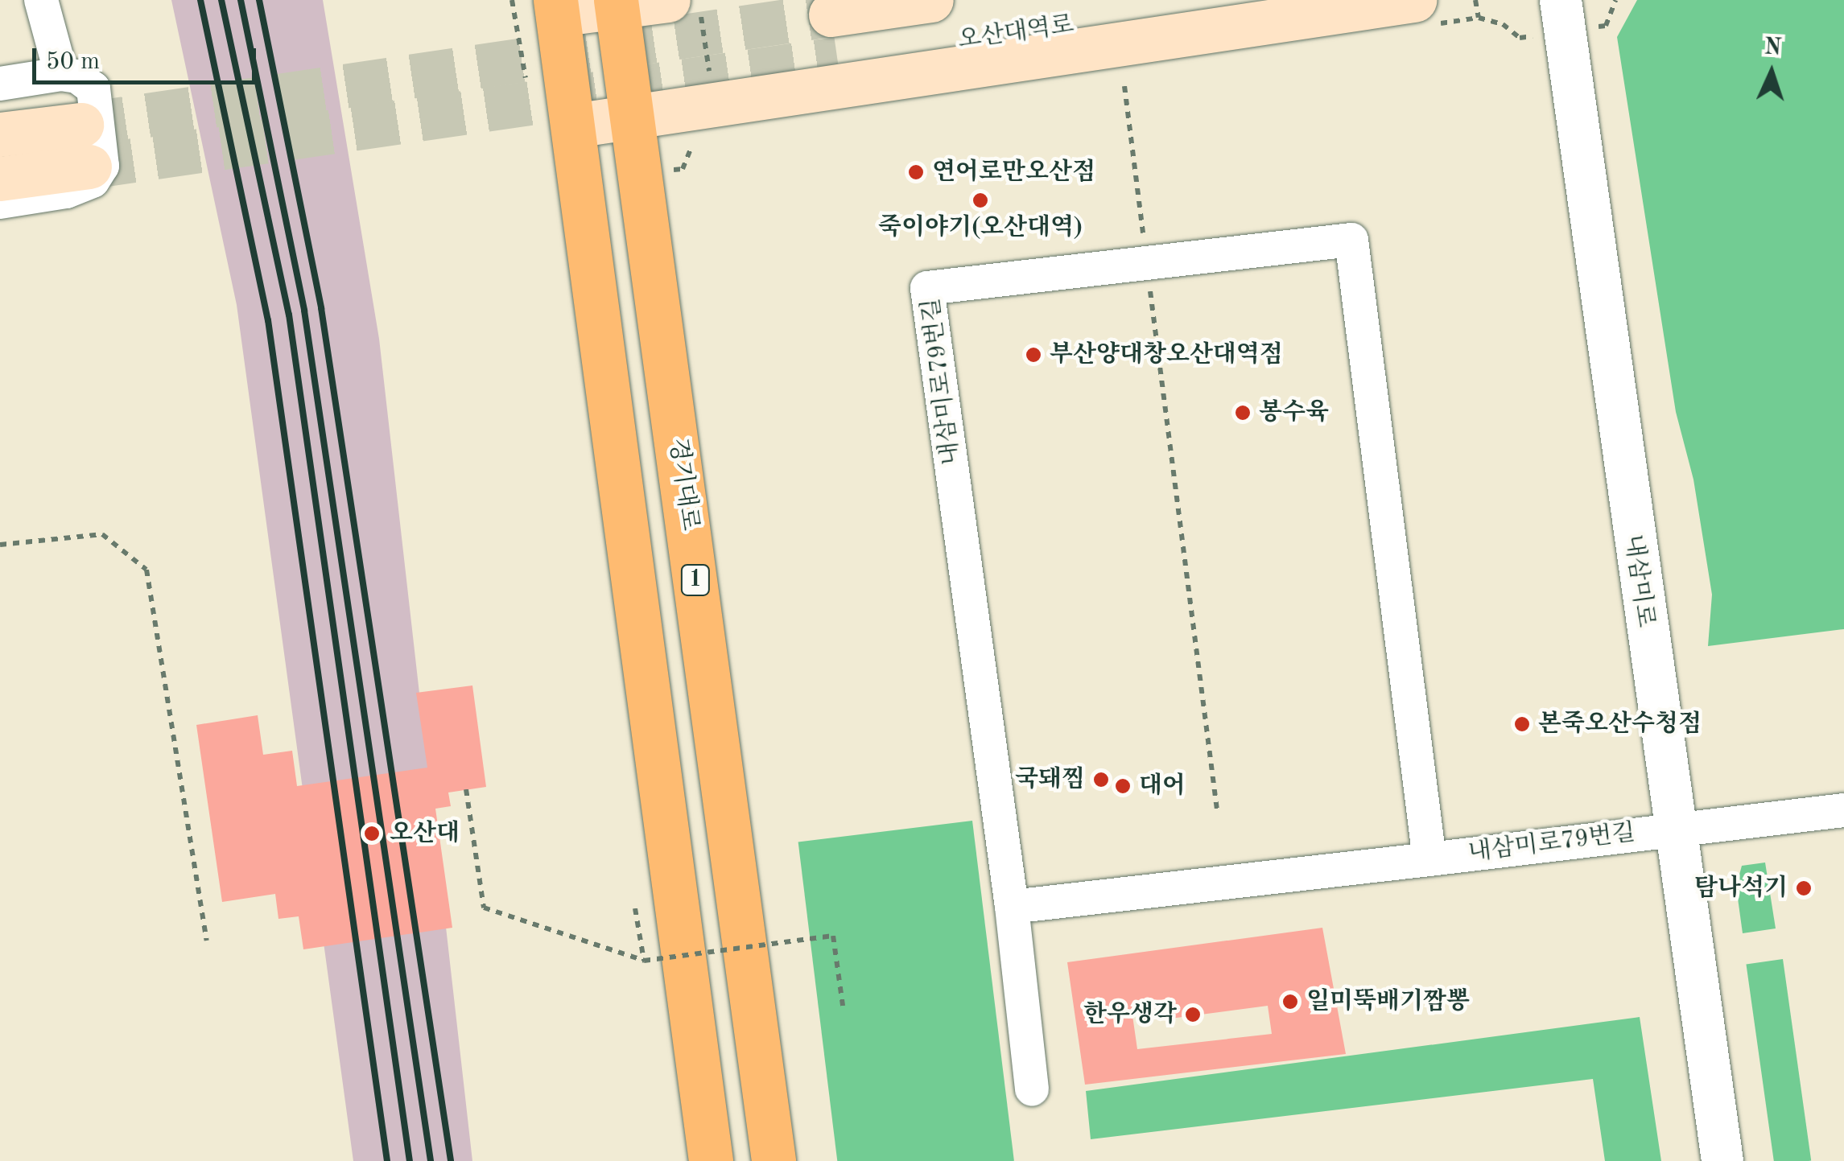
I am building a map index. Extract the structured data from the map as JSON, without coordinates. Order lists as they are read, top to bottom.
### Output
{
  "streets": {
    "main road": ["오산대역로", "경기대로", "1"],
    "street": ["내삼미로79번길", "내삼미로"]
  },
  "crossings": [
    ["내삼미로79번길", "내삼미로"]
  ],
  "places": [
    "연어로만오산점",
    "죽이야기(오산대역)",
    "부산양대창오산대역점",
    "봉수육",
    "본죽오산수청점",
    "국돼찜",
    "대어",
    "오산대",
    "탐나석기",
    "일미뚝배기짬뽕",
    "한우생각"
  ],
  "scale_bar": "50 m",
  "north": "top"
}
